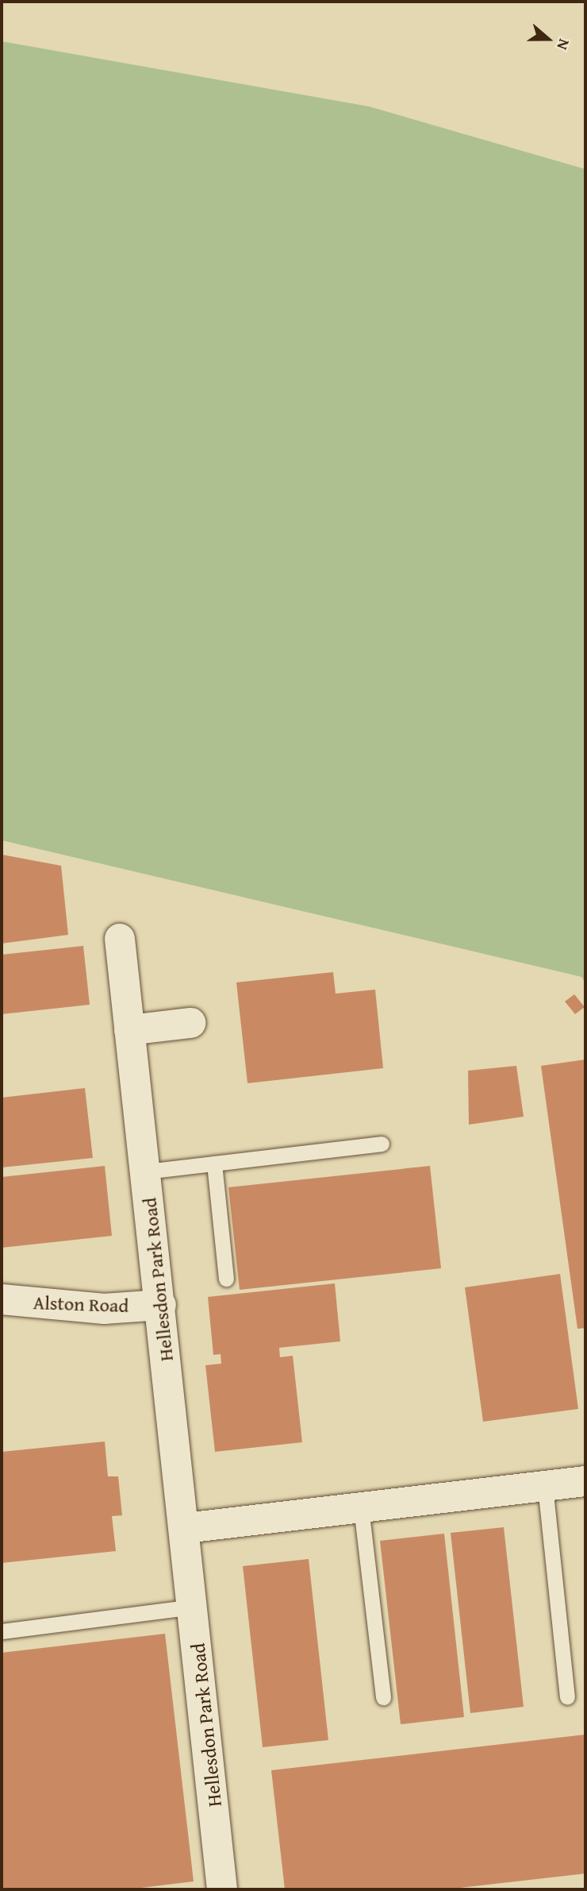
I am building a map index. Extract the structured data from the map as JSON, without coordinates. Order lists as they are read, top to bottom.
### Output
{
  "streets": {
    "street": ["Hellesdon Park Road", "Alston Road"]
  },
  "crossings": [
    ["Hellesdon Park Road", "Alston Road"]
  ],
  "north": "right"
}
